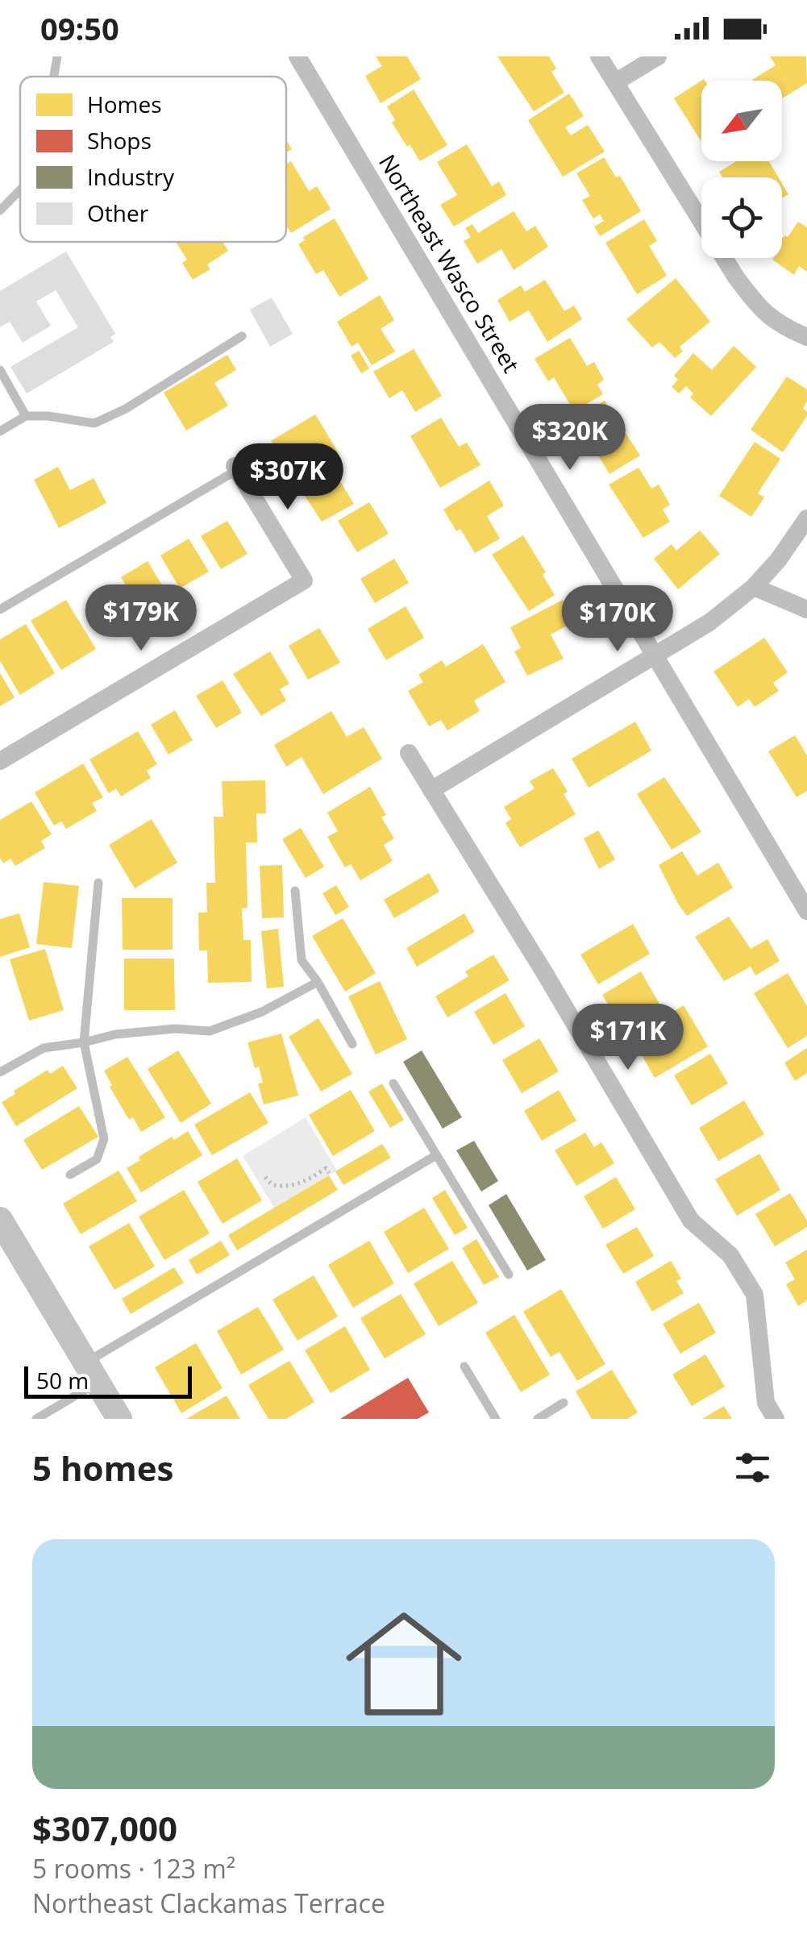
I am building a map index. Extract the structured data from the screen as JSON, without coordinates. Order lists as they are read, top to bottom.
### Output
{
  "streets": {
    "street": ["Northeast Wasco Street"]
  },
  "legend": [
    "Homes",
    "Shops",
    "Industry",
    "Other"
  ],
  "scale_bar": "50 m",
  "north": "bottom left",
  "page": {
    "status": "09:50",
    "price": [
      "$320K",
      "$307K",
      "$179K",
      "$170K",
      "$171K"
    ],
    "scale": "50 m",
    "heading": "5 homes",
    "list": [
      {
        "name": "$307,000",
        "note": "5 rooms · 123 m² · Northeast Clackamas Terrace"
      }
    ]
  }
}
